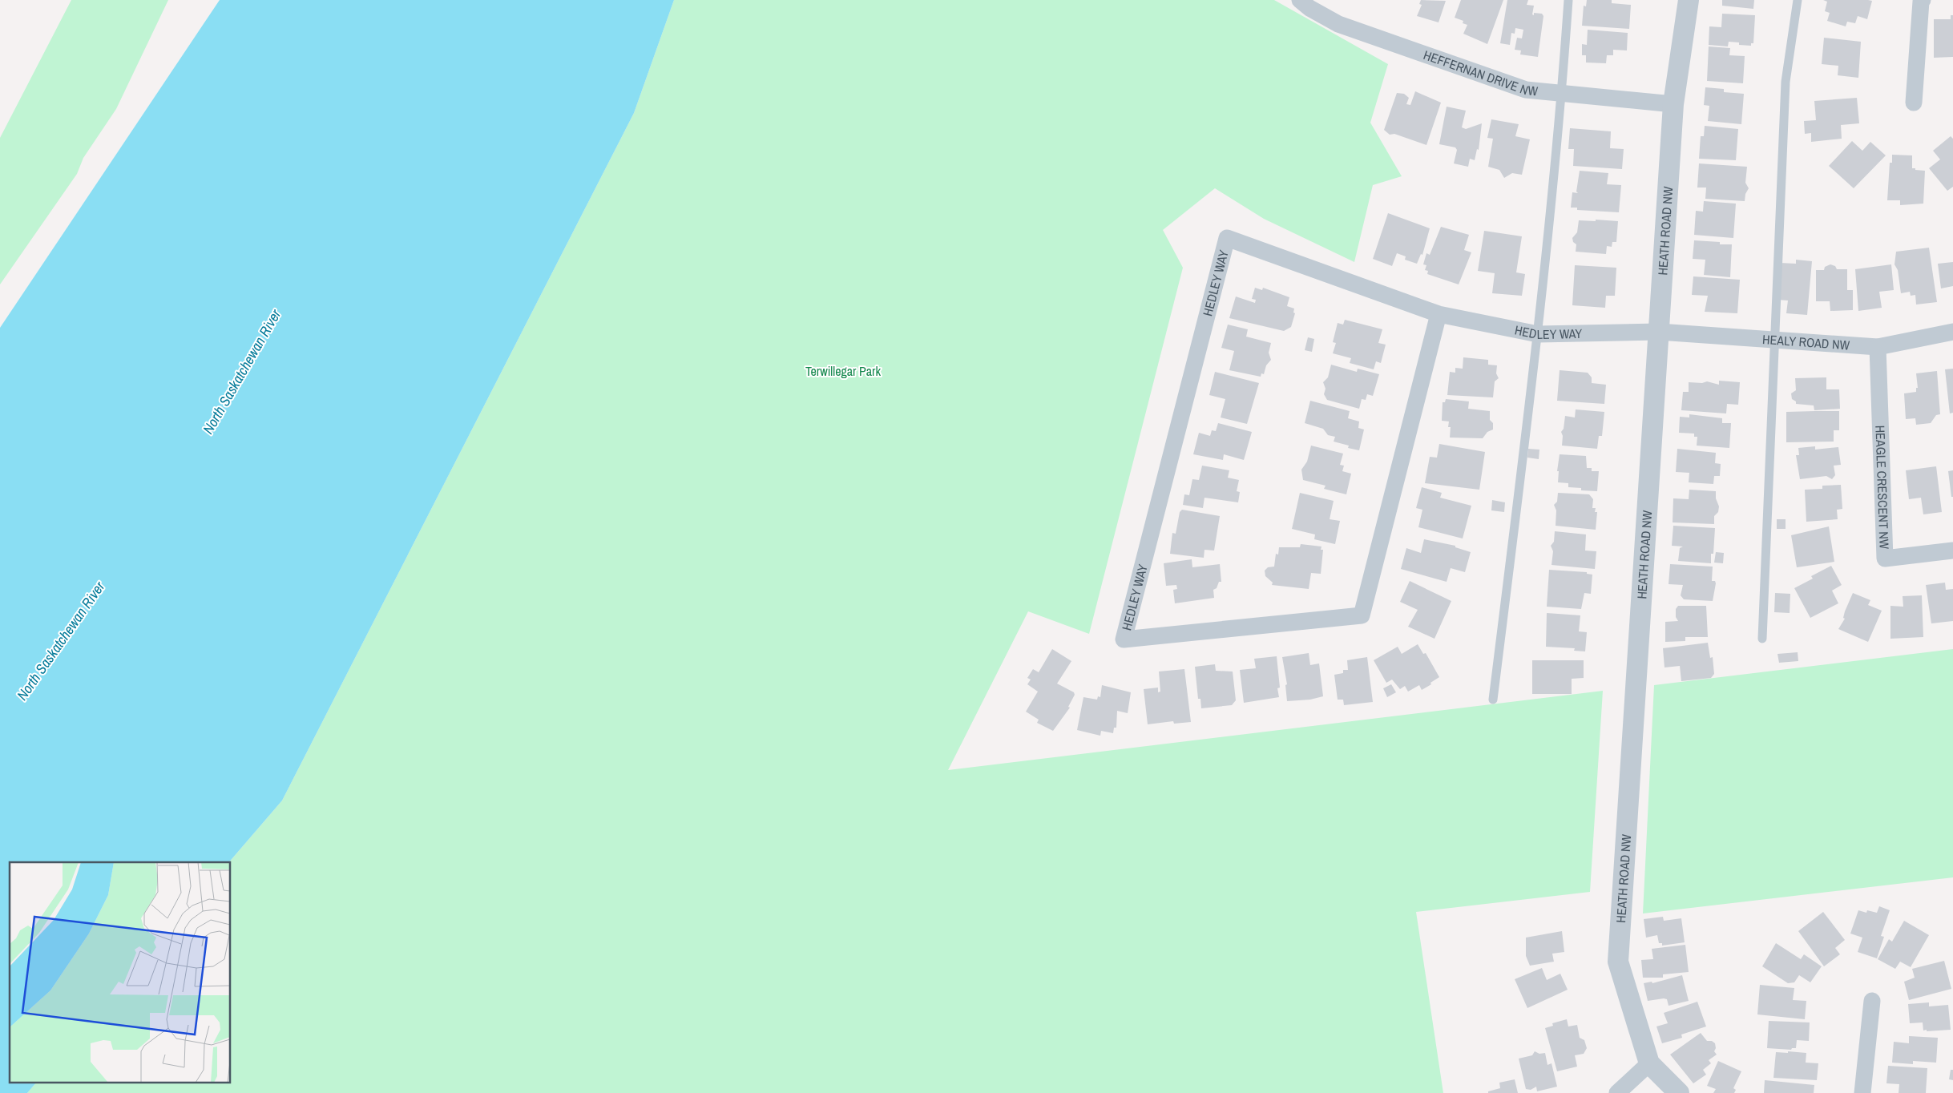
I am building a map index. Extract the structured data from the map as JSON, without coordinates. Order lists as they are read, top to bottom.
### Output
{
  "streets": {
    "street": [
      "HEFFERNAN DRIVE NW",
      "HEATH ROAD NW",
      "HEDLEY WAY",
      "HEALY ROAD NW",
      "HEAGLE CRESCENT NW"
    ]
  },
  "crossings": [
    ["HEFFERNAN DRIVE NW", "HEATH ROAD NW"],
    ["HEATH ROAD NW", "HEDLEY WAY"],
    ["HEATH ROAD NW", "HEALY ROAD NW"],
    ["HEDLEY WAY", "HEALY ROAD NW"],
    ["HEALY ROAD NW", "HEAGLE CRESCENT NW"]
  ],
  "water": ["North Saskatchewan River"],
  "parks": ["Terwillegar Park"]
}
